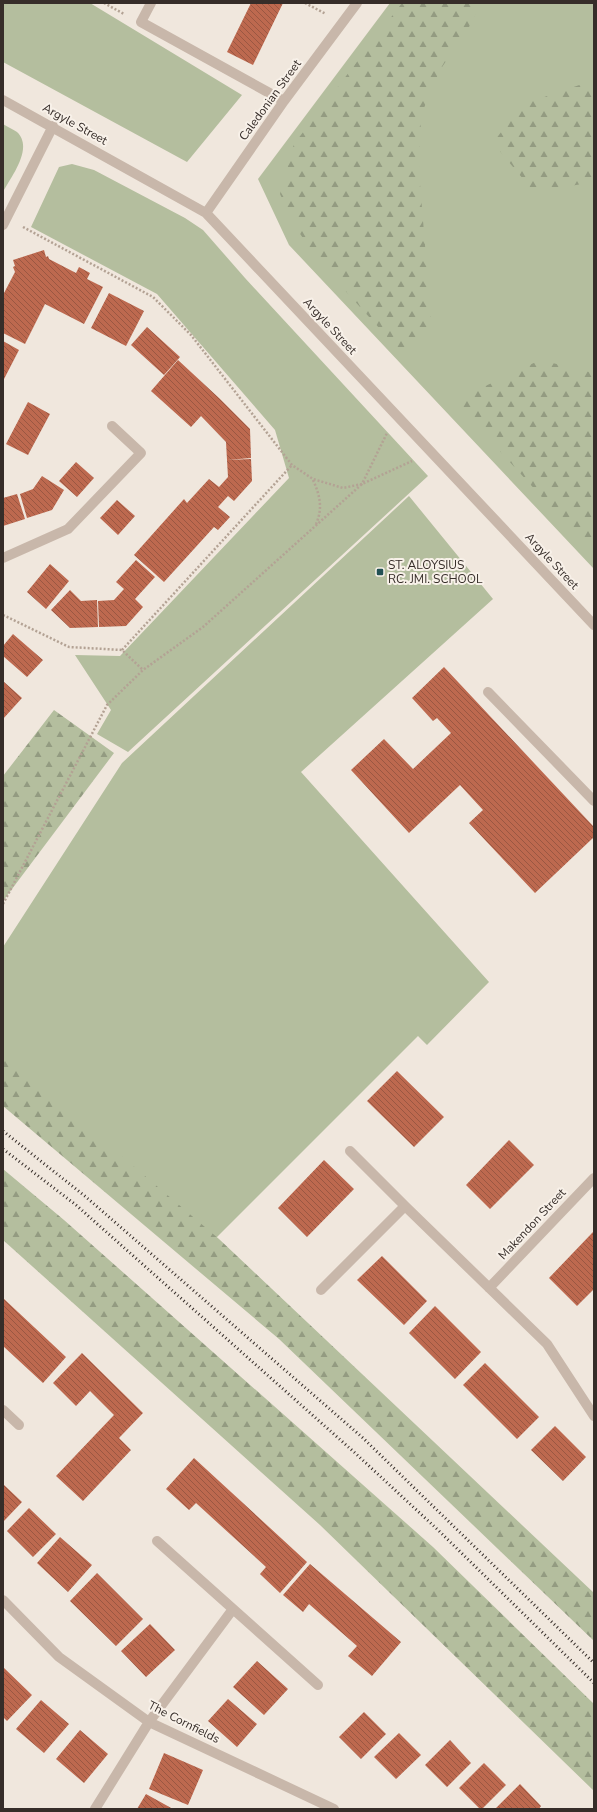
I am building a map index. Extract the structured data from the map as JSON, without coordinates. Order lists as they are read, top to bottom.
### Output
{
  "streets": {
    "street": [
      "Caledonian Street",
      "Argyle Street",
      "Makendon Street",
      "The Cornfields"
    ]
  },
  "crossings": [
    ["Caledonian Street", "Argyle Street"]
  ],
  "places": {
    "transit": ["ST. ALOYSIUS RC. JMI. SCHOOL"]
  }
}
